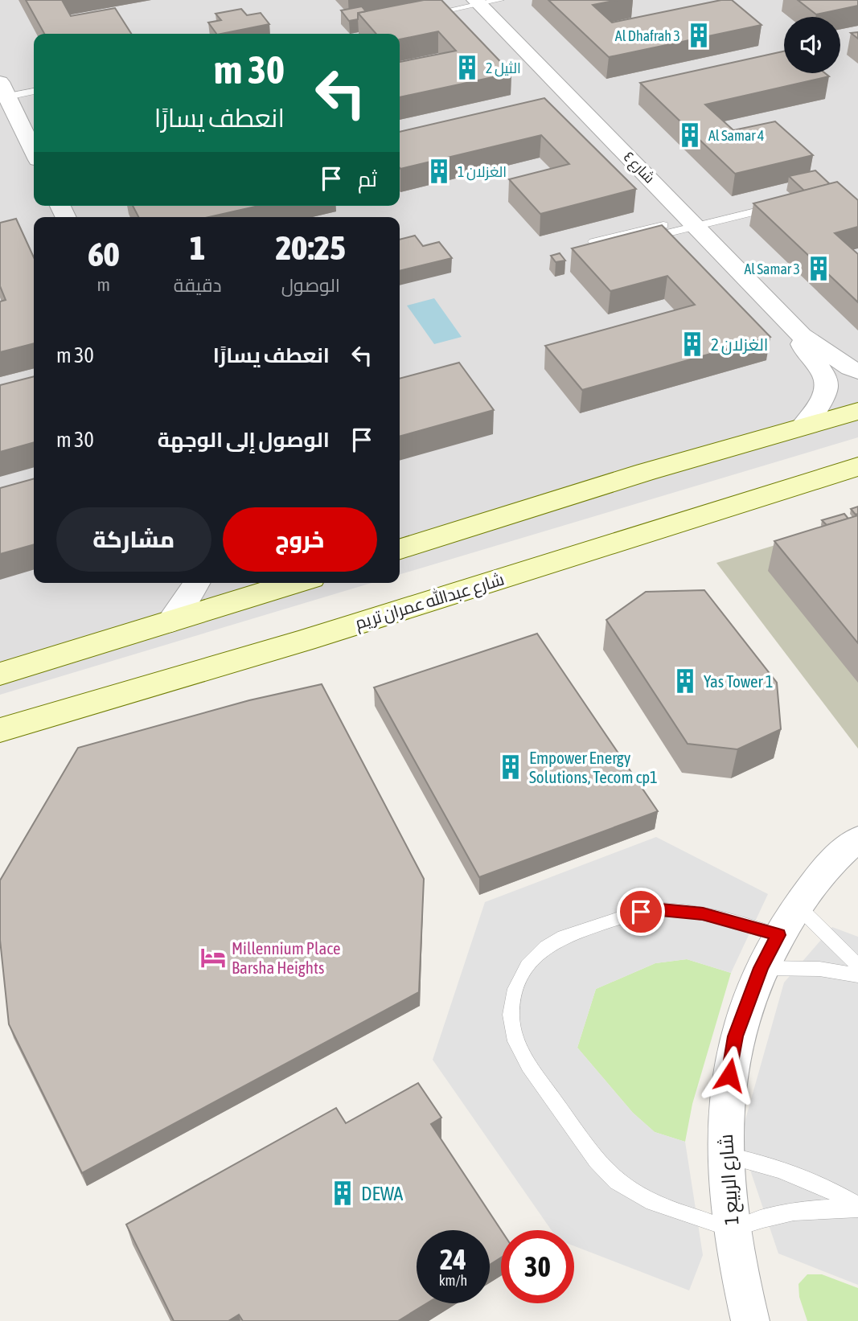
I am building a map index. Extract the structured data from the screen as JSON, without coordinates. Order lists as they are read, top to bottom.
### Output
{
  "streets": {
    "main road": ["شارع عبدالله عمران تريم"],
    "street": ["شارع ٤", "شارع الربيع 1"]
  },
  "places": {
    "building": [
      "Al Dhafrah 3",
      "الثيل 2",
      "Al Samar 4",
      "الغزلان 1",
      "Al Samar 3",
      "الغزلان 2",
      "Yas Tower 1",
      "Empower Energy Solutions, Tecom cp1",
      "DEWA"
    ],
    "hotel": ["Millennium Place Barsha Heights"]
  },
  "page": {
    "turn": ["30 m", "انعطف يسارًا"],
    "then": "ثم",
    "eta": [
      "20:25",
      "الوصول",
      "1",
      "دقيقة",
      "60",
      "m"
    ],
    "list": [
      {
        "name": "انعطف يسارًا",
        "value": "30 m"
      },
      {
        "name": "الوصول إلى الوجهة",
        "value": "30 m"
      }
    ],
    "buttons": ["خروج", "مشاركة"],
    "speed": "24 km/h",
    "limit": "30"
  }
}
